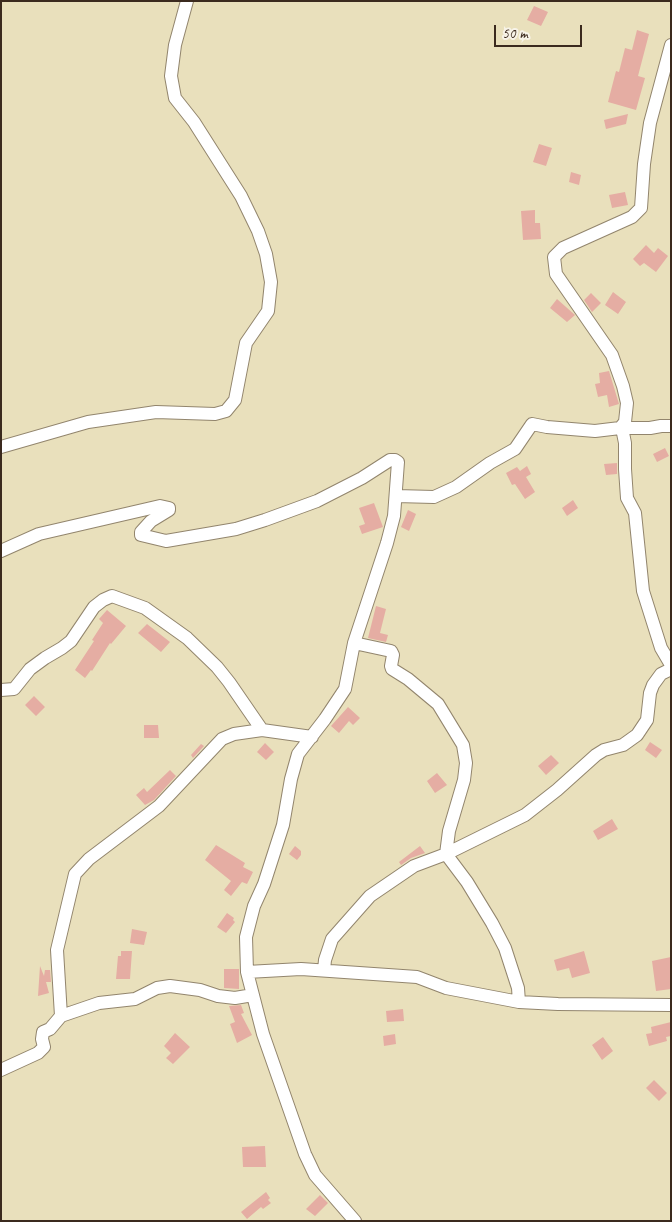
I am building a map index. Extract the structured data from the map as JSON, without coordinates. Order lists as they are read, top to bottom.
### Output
{
  "scale_bar": "50 m"
}
